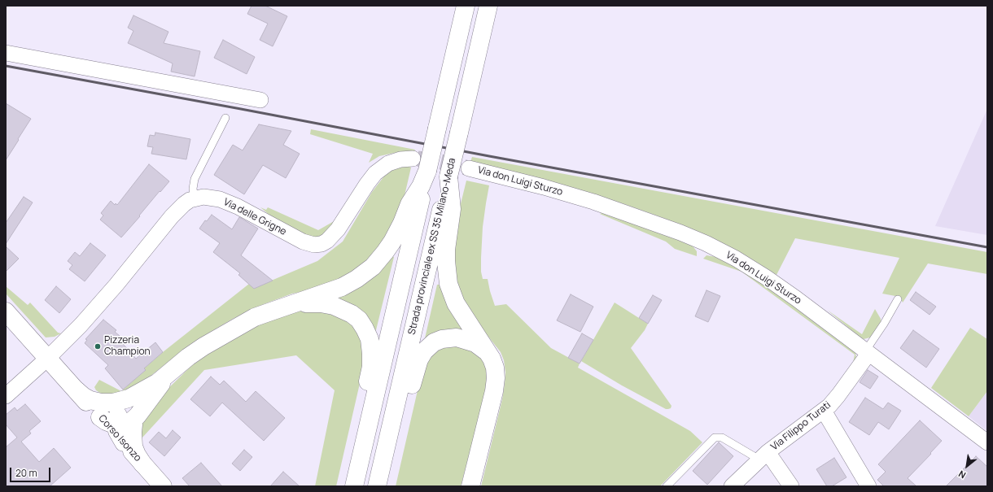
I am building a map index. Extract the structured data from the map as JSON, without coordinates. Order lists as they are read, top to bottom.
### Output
{
  "streets": {
    "main road": ["Strada provinciale ex SS 35 Milano-Meda", "Corso Isonzo"],
    "street": ["Via don Luigi Sturzo", "Via delle Grigne", "Via Filippo Turati"]
  },
  "crossings": [
    ["Via don Luigi Sturzo", "Via Filippo Turati"]
  ],
  "places": ["Pizzeria Champion"],
  "scale_bar": "20 m",
  "north": "bottom left"
}
